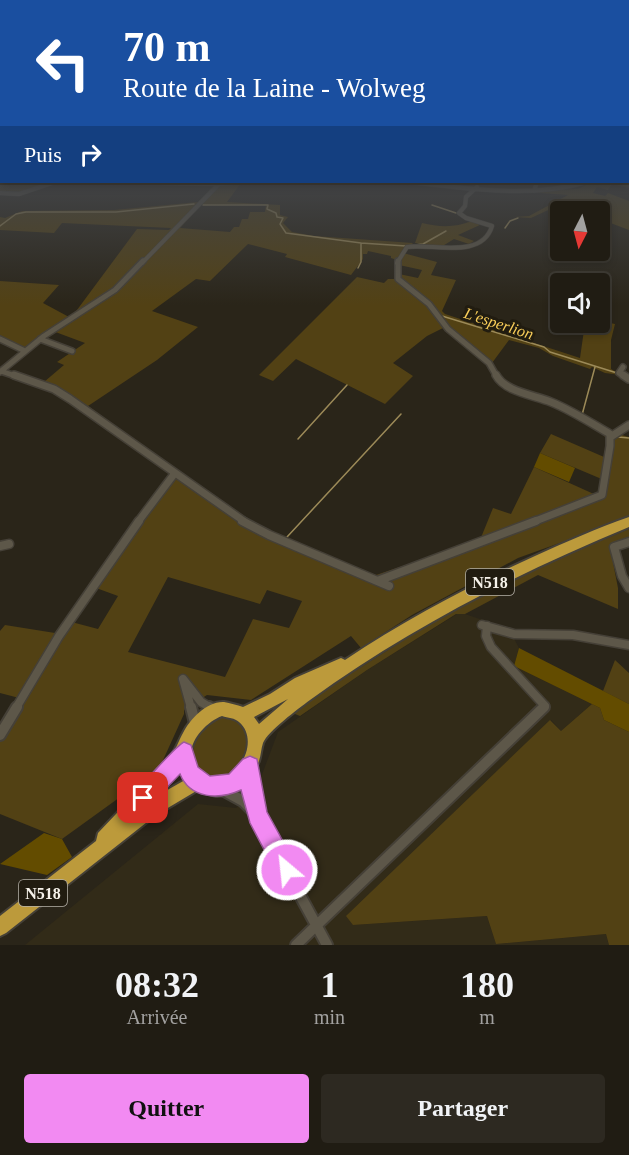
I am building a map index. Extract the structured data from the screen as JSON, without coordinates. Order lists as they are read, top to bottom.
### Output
{
  "streets": {
    "highway": ["N518"]
  },
  "water": ["L'esperlion"],
  "north": "bottom",
  "page": {
    "turn": ["70 m", "Route de la Laine - Wolweg"],
    "then": "Puis",
    "eta": [
      "08:32",
      "Arrivée",
      "1",
      "min",
      "180",
      "m"
    ],
    "buttons": ["Quitter", "Partager"]
  }
}
